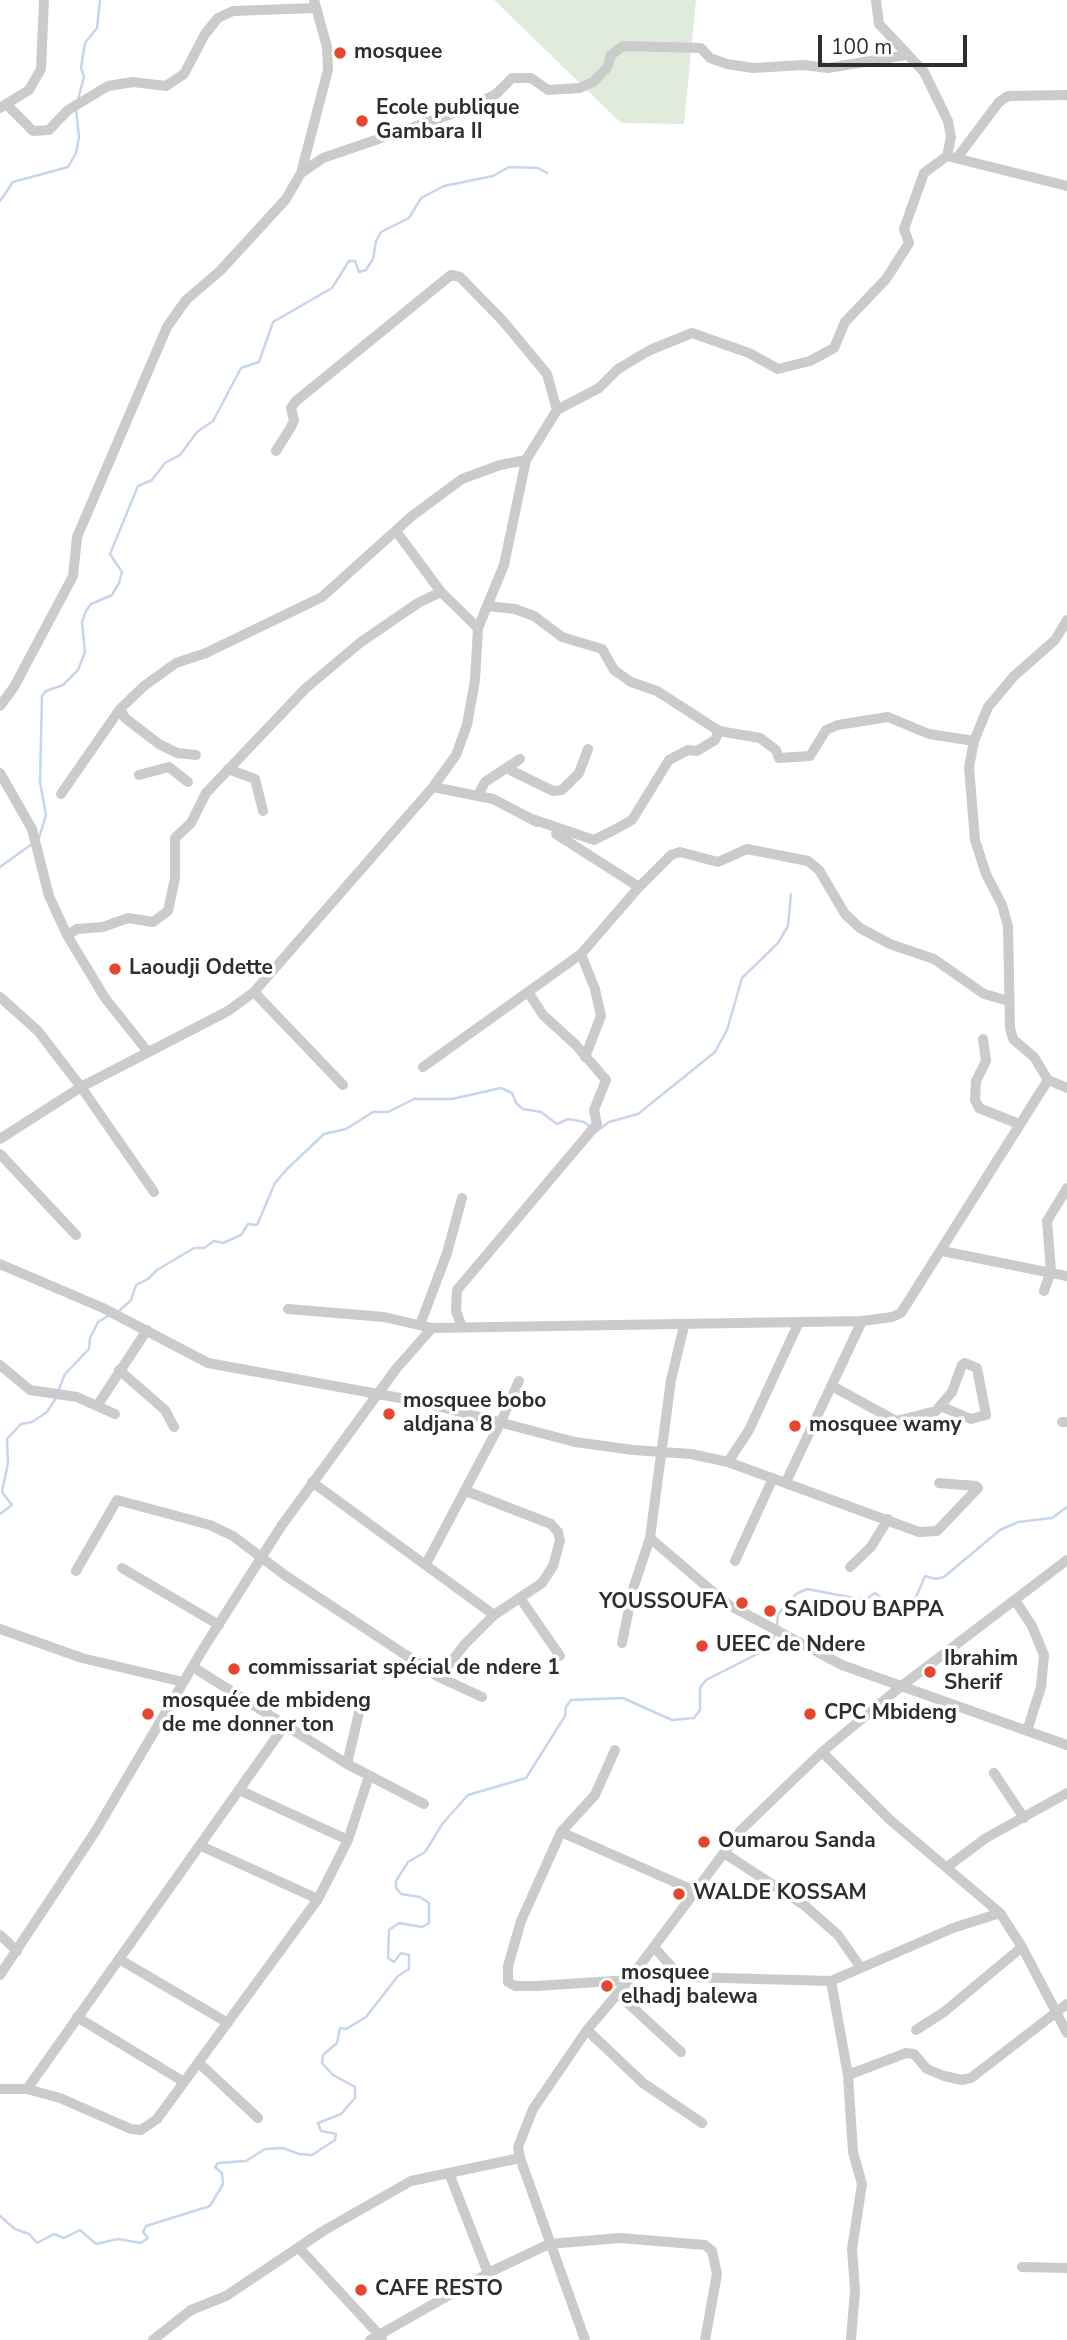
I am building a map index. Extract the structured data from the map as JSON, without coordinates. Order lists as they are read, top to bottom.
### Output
{
  "places": [
    "mosquee",
    "Ecole publique Gambara II",
    "Laoudji Odette",
    "mosquee bobo aldjana 8",
    "mosquee wamy",
    "YOUSSOUFA",
    "SAIDOU BAPPA",
    "UEEC de Ndere",
    "commissariat spécial de ndere 1",
    "Ibrahim Sherif",
    "mosquée de mbideng de me donner ton",
    "CPC Mbideng",
    "Oumarou Sanda",
    "WALDE KOSSAM",
    "mosquee elhadj balewa",
    "CAFE RESTO"
  ],
  "scale_bar": "100 m"
}
